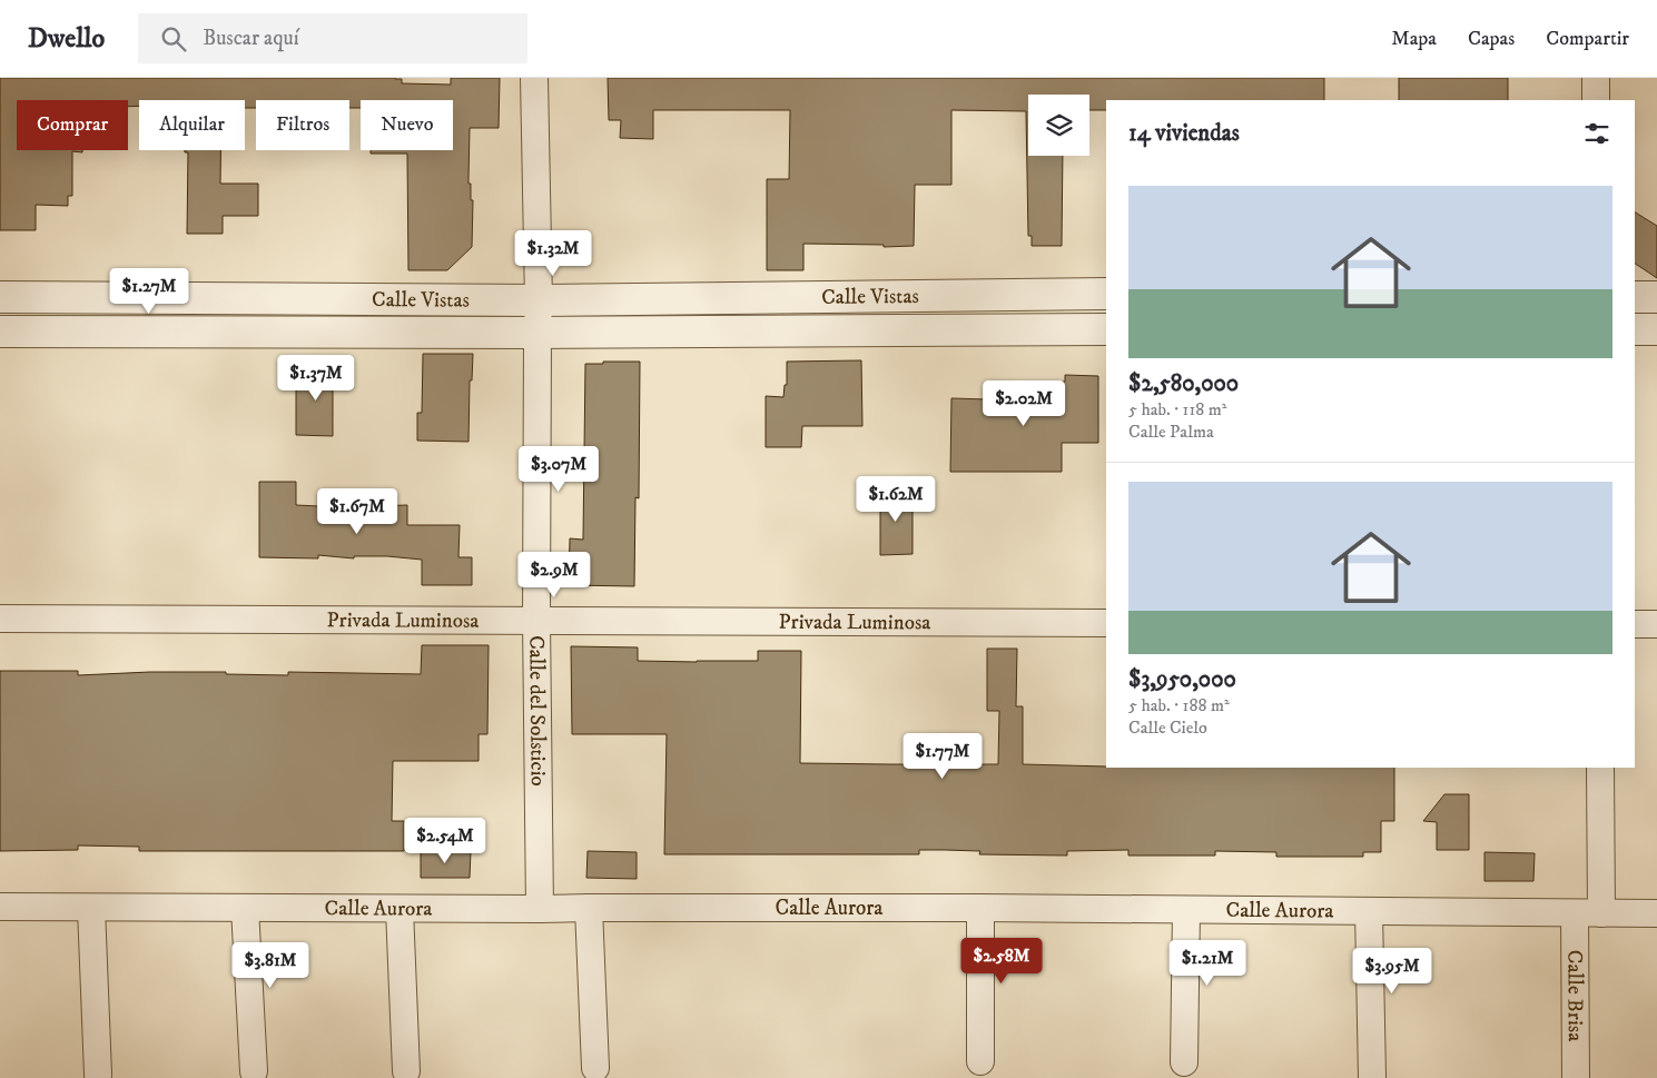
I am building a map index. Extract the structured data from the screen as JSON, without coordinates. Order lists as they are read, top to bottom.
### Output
{
  "streets": {
    "street": [
      "Calle Vistas",
      "Privada Luminosa",
      "Calle del Solsticio",
      "Calle Aurora",
      "Calle Brisa"
    ]
  },
  "crossings": [
    ["Calle Vistas", "Calle del Solsticio"],
    ["Privada Luminosa", "Calle del Solsticio"],
    ["Calle del Solsticio", "Calle Aurora"],
    ["Calle Aurora", "Calle Brisa"]
  ],
  "page": {
    "header": "Dwello",
    "search": "Buscar aquí",
    "nav": ["Mapa", "Capas", "Compartir"],
    "chip": [
      "Comprar",
      "Alquilar",
      "Filtros",
      "Nuevo"
    ],
    "heading": "14 viviendas",
    "list": [
      {
        "name": "$2,580,000",
        "note": "5 hab. · 118 m² · Calle Palma"
      },
      {
        "name": "$3,950,000",
        "note": "5 hab. · 188 m² · Calle Cielo"
      }
    ],
    "price": [
      "$1.32M",
      "$1.27M",
      "$1.37M",
      "$2.02M",
      "$3.07M",
      "$1.62M",
      "$1.67M",
      "$2.9M",
      "$1.77M",
      "$2.54M",
      "$2.58M",
      "$1.21M",
      "$3.81M",
      "$3.95M"
    ]
  }
}
